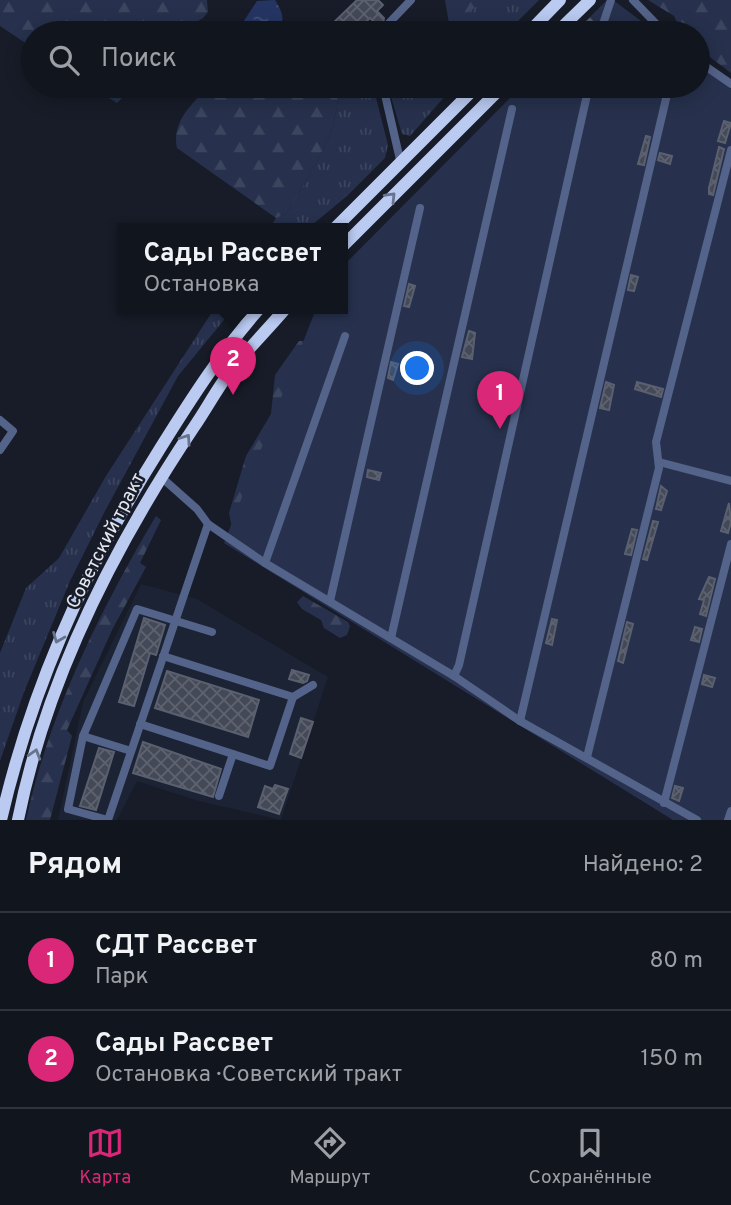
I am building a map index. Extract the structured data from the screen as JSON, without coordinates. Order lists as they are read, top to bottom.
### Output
{
  "streets": {
    "highway": ["Советский тракт"]
  },
  "page": {
    "search": "Поиск",
    "popup": ["Сады Рассвет", "Остановка"],
    "pins": ["2", "1"],
    "heading": ["Рядом", "Найдено: 2"],
    "list": [
      {
        "mark": "1",
        "name": "СДТ Рассвет",
        "note": "Парк",
        "value": "80 m"
      },
      {
        "mark": "2",
        "name": "Сады Рассвет",
        "note": "Остановка · Советский тракт",
        "value": "150 m"
      }
    ],
    "nav": ["Карта", "Маршрут", "Сохранённые"]
  }
}
